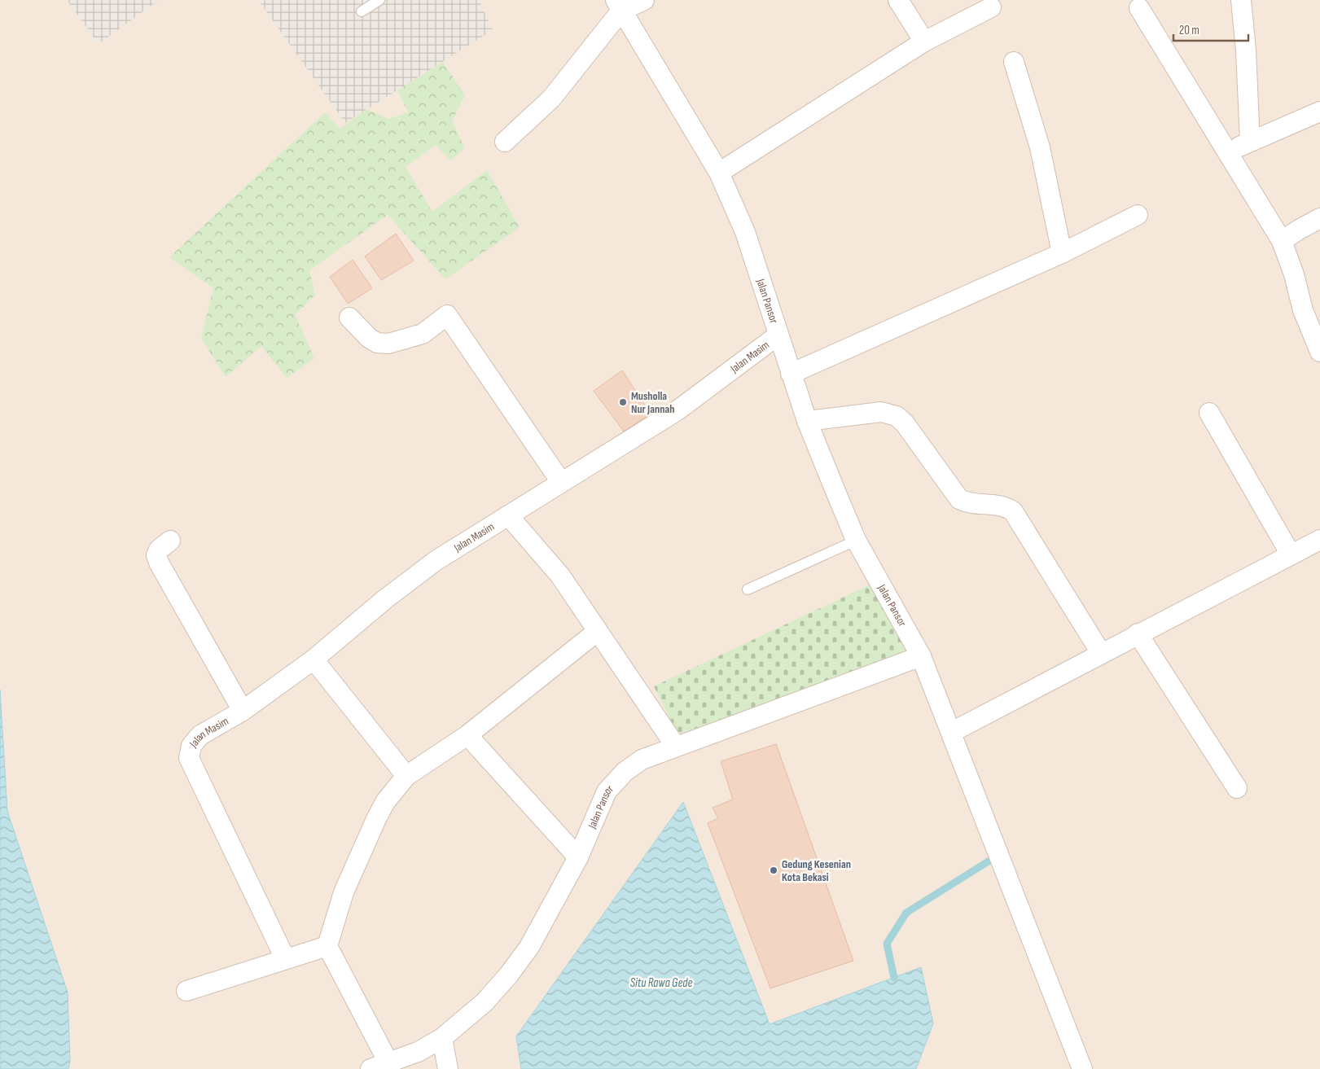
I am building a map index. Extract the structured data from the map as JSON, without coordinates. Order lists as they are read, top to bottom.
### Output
{
  "streets": {
    "street": ["Jalan Pansor", "Jalan Masim"]
  },
  "crossings": [
    ["Jalan Pansor", "Jalan Masim"]
  ],
  "water": ["Situ Rawa Gede"],
  "places": ["Musholla Nur Jannah", "Gedung Kesenian Kota Bekasi"],
  "scale_bar": "20 m"
}
